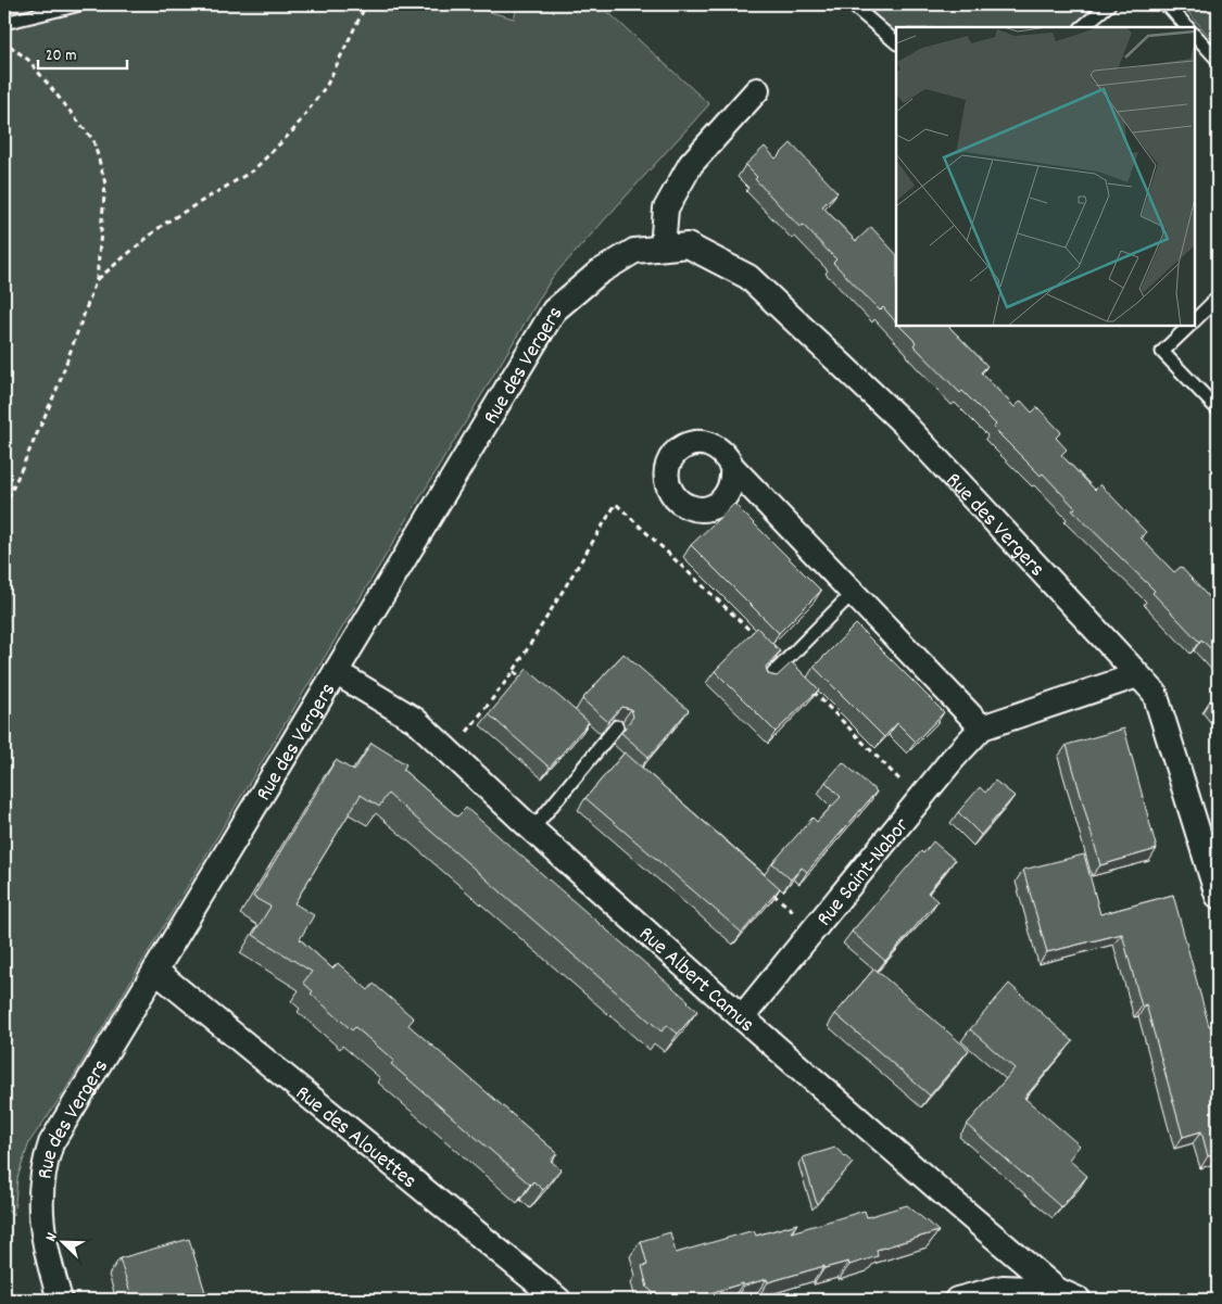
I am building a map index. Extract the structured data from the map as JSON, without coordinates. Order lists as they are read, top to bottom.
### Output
{
  "streets": {
    "street": [
      "Rue des Vergers",
      "Rue Saint-Nabor",
      "Rue Albert Camus",
      "Rue des Alouettes"
    ]
  },
  "crossings": [
    ["Rue des Vergers", "Rue Saint-Nabor"],
    ["Rue des Vergers", "Rue Albert Camus"],
    ["Rue des Vergers", "Rue des Alouettes"],
    ["Rue Saint-Nabor", "Rue Albert Camus"]
  ],
  "scale_bar": "20 m",
  "north": "top left"
}
